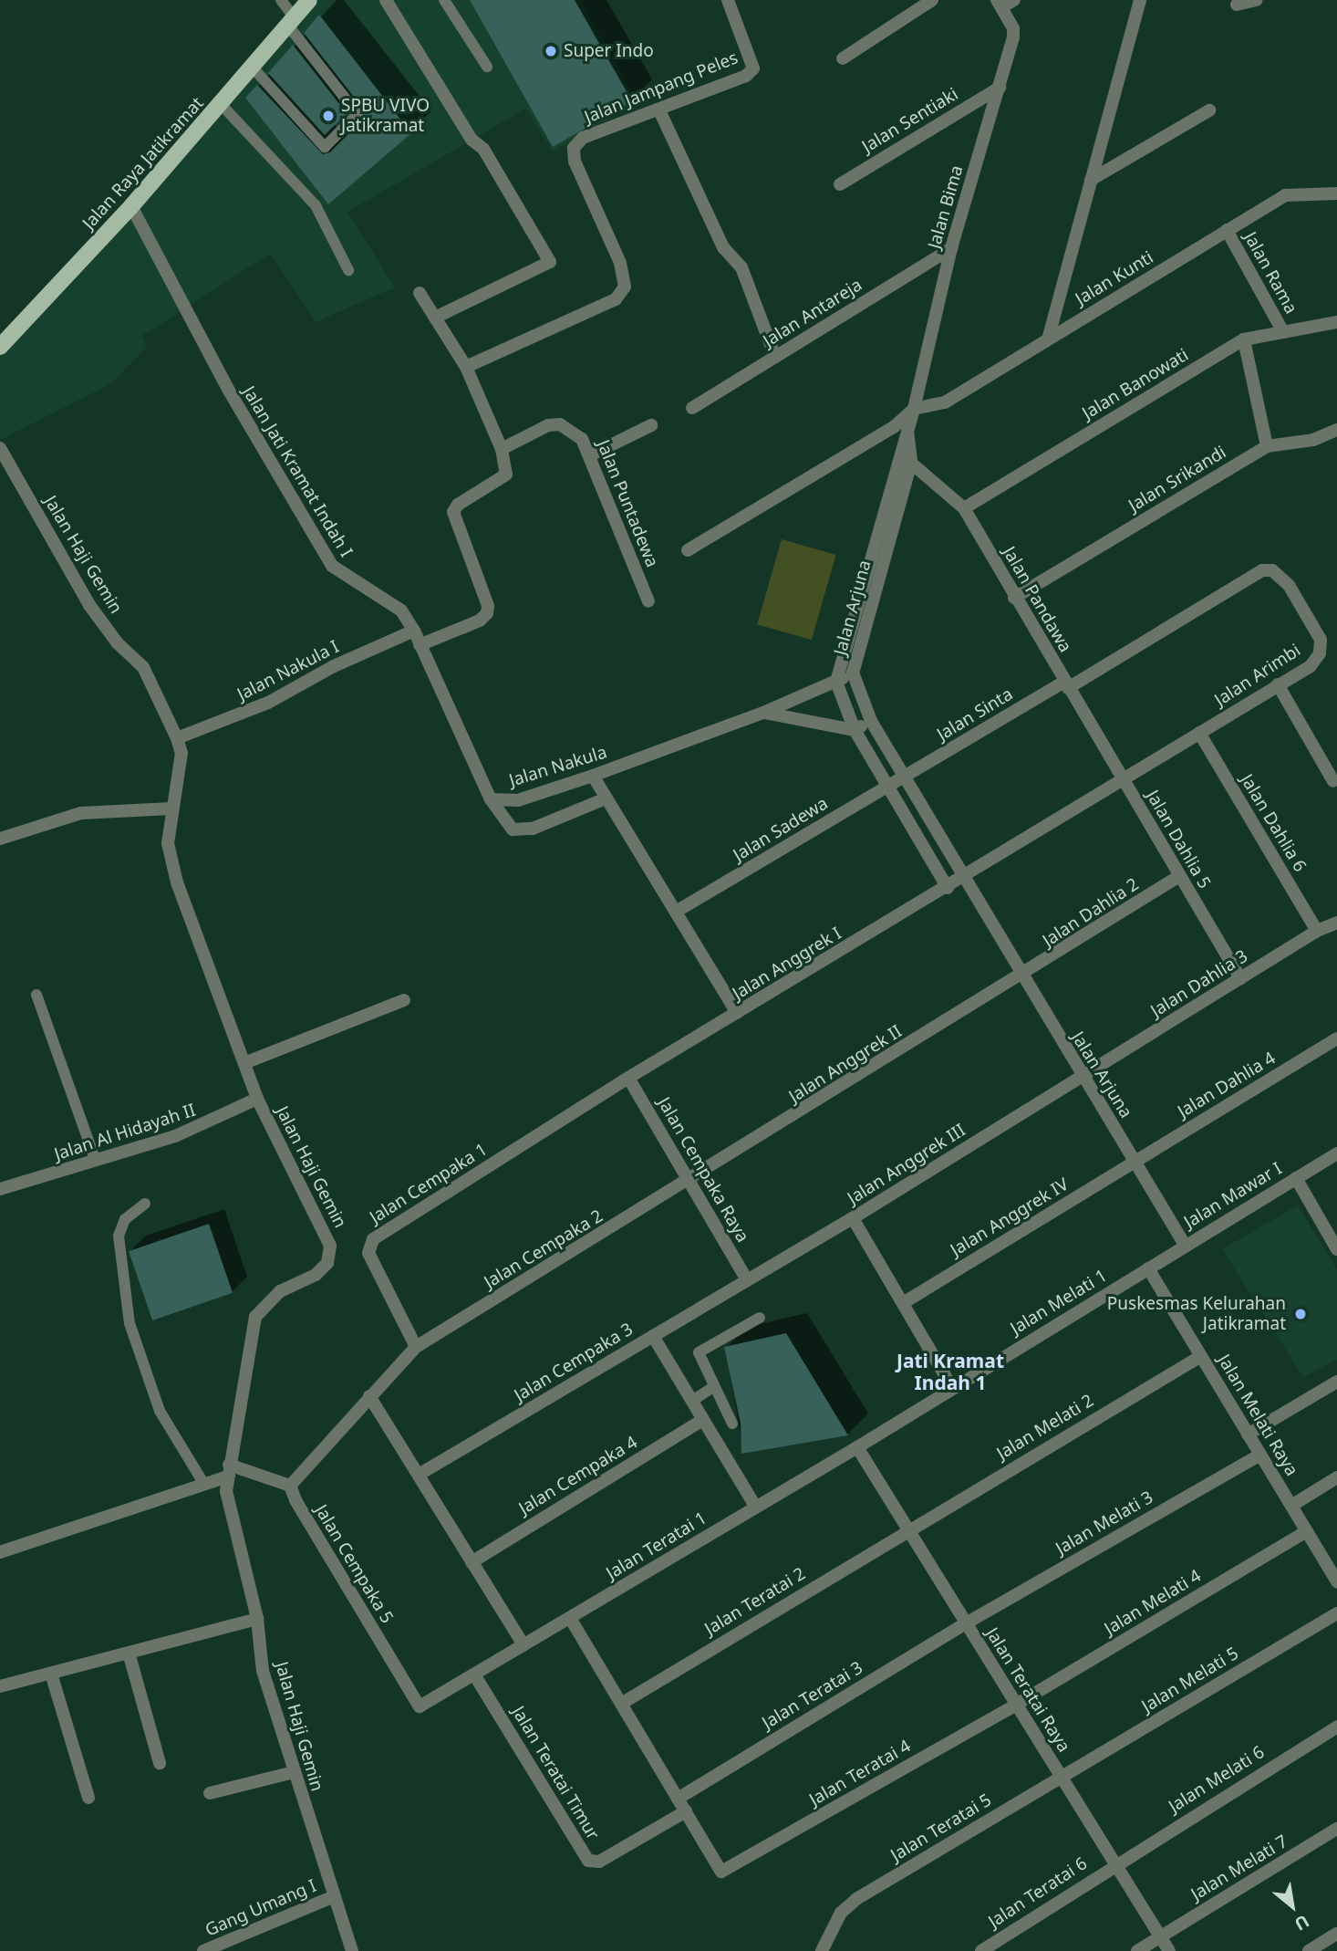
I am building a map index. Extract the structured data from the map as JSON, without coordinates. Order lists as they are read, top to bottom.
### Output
{
  "streets": {
    "main road": ["Jalan Raya Jatikramat"],
    "street": [
      "Jalan Jampang Peles",
      "Jalan Sentiaki",
      "Jalan Bima",
      "Jalan Rama",
      "Jalan Kunti",
      "Jalan Antareja",
      "Jalan Banowati",
      "Jalan Jati Kramat Indah I",
      "Jalan Srikandi",
      "Jalan Puntadewa",
      "Jalan Haji Gemin",
      "Jalan Pandawa",
      "Jalan Arjuna",
      "Jalan Nakula I",
      "Jalan Arimbi",
      "Jalan Sinta",
      "Jalan Nakula",
      "Jalan Dahlia 6",
      "Jalan Sadewa",
      "Jalan Dahlia 5",
      "Jalan Dahlia 2",
      "Jalan Anggrek I",
      "Jalan Dahlia 3",
      "Jalan Anggrek II",
      "Jalan Dahlia 4",
      "Jalan Al Hidayah II",
      "Jalan Anggrek III",
      "Jalan Cempaka Raya",
      "Jalan Cempaka 1",
      "Jalan Mawar I",
      "Jalan Anggrek IV",
      "Jalan Cempaka 2",
      "Jalan Melati 1",
      "Jalan Cempaka 3",
      "Jalan Melati Raya",
      "Jalan Melati 2",
      "Jalan Cempaka 4",
      "Jalan Melati 3",
      "Jalan Teratai 1",
      "Jalan Cempaka 5",
      "Jalan Teratai 2",
      "Jalan Melati 4",
      "Jalan Melati 5",
      "Jalan Teratai Raya",
      "Jalan Teratai 3",
      "Jalan Teratai Timur",
      "Jalan Teratai 4",
      "Jalan Melati 6",
      "Jalan Teratai 5",
      "Jalan Melati 7",
      "Jalan Teratai 6",
      "Gang Umang I"
    ]
  },
  "crossings": [
    ["Jalan Sentiaki", "Jalan Bima"],
    ["Jalan Raya Jatikramat", "Jalan Jati Kramat Indah I"],
    ["Jalan Bima", "Jalan Kunti"],
    ["Jalan Bima", "Jalan Antareja"],
    ["Jalan Bima", "Jalan Arjuna"],
    ["Jalan Rama", "Jalan Kunti"],
    ["Jalan Rama", "Jalan Banowati"],
    ["Jalan Banowati", "Jalan Pandawa"],
    ["Jalan Jati Kramat Indah I", "Jalan Nakula I"],
    ["Jalan Jati Kramat Indah I", "Jalan Nakula"],
    ["Jalan Srikandi", "Jalan Pandawa"],
    ["Jalan Haji Gemin", "Jalan Nakula I"],
    ["Jalan Haji Gemin", "Jalan Al Hidayah II"],
    ["Jalan Haji Gemin", "Gang Umang I"],
    ["Jalan Pandawa", "Jalan Arjuna"],
    ["Jalan Pandawa", "Jalan Arimbi"],
    ["Jalan Pandawa", "Jalan Sinta"],
    ["Jalan Pandawa", "Jalan Dahlia 5"],
    ["Jalan Arjuna", "Jalan Sinta"],
    ["Jalan Arjuna", "Jalan Nakula"],
    ["Jalan Arjuna", "Jalan Sadewa"],
    ["Jalan Arjuna", "Jalan Dahlia 5"],
    ["Jalan Arjuna", "Jalan Dahlia 2"],
    ["Jalan Arjuna", "Jalan Anggrek I"],
    ["Jalan Arjuna", "Jalan Dahlia 3"],
    ["Jalan Arjuna", "Jalan Anggrek II"],
    ["Jalan Arjuna", "Jalan Dahlia 4"],
    ["Jalan Arjuna", "Jalan Anggrek III"],
    ["Jalan Arjuna", "Jalan Mawar I"],
    ["Jalan Arjuna", "Jalan Anggrek IV"],
    ["Jalan Arimbi", "Jalan Sinta"],
    ["Jalan Arimbi", "Jalan Dahlia 6"],
    ["Jalan Arimbi", "Jalan Dahlia 5"],
    ["Jalan Sinta", "Jalan Sadewa"],
    ["Jalan Dahlia 6", "Jalan Dahlia 3"],
    ["Jalan Dahlia 5", "Jalan Dahlia 2"],
    ["Jalan Dahlia 5", "Jalan Anggrek I"],
    ["Jalan Dahlia 5", "Jalan Dahlia 3"],
    ["Jalan Dahlia 2", "Jalan Anggrek II"],
    ["Jalan Anggrek I", "Jalan Cempaka Raya"],
    ["Jalan Anggrek I", "Jalan Cempaka 1"],
    ["Jalan Dahlia 3", "Jalan Anggrek III"],
    ["Jalan Anggrek II", "Jalan Cempaka Raya"],
    ["Jalan Anggrek II", "Jalan Cempaka 2"],
    ["Jalan Dahlia 4", "Jalan Anggrek IV"],
    ["Jalan Anggrek III", "Jalan Cempaka Raya"],
    ["Jalan Anggrek III", "Jalan Cempaka 3"],
    ["Jalan Cempaka Raya", "Jalan Cempaka 1"],
    ["Jalan Cempaka Raya", "Jalan Cempaka 2"],
    ["Jalan Cempaka Raya", "Jalan Cempaka 3"],
    ["Jalan Cempaka 1", "Jalan Cempaka 2"],
    ["Jalan Mawar I", "Jalan Melati 1"],
    ["Jalan Mawar I", "Jalan Melati Raya"],
    ["Jalan Melati 1", "Jalan Melati Raya"],
    ["Jalan Melati 1", "Jalan Teratai 1"],
    ["Jalan Melati 1", "Jalan Teratai Raya"],
    ["Jalan Melati Raya", "Jalan Melati 2"],
    ["Jalan Melati Raya", "Jalan Melati 3"],
    ["Jalan Melati Raya", "Jalan Melati 4"],
    ["Jalan Melati 2", "Jalan Teratai 2"],
    ["Jalan Melati 2", "Jalan Teratai Raya"],
    ["Jalan Melati 3", "Jalan Teratai Raya"],
    ["Jalan Melati 3", "Jalan Teratai 3"],
    ["Jalan Teratai 1", "Jalan Cempaka 5"],
    ["Jalan Teratai 1", "Jalan Teratai Raya"],
    ["Jalan Teratai 1", "Jalan Teratai Timur"],
    ["Jalan Cempaka 5", "Jalan Teratai Timur"],
    ["Jalan Teratai 2", "Jalan Teratai Raya"],
    ["Jalan Melati 4", "Jalan Teratai Raya"],
    ["Jalan Melati 4", "Jalan Teratai 4"],
    ["Jalan Melati 5", "Jalan Teratai Raya"],
    ["Jalan Melati 5", "Jalan Teratai 5"],
    ["Jalan Teratai Raya", "Jalan Teratai 3"],
    ["Jalan Teratai Raya", "Jalan Teratai 4"],
    ["Jalan Teratai Raya", "Jalan Melati 6"],
    ["Jalan Teratai Raya", "Jalan Teratai 5"],
    ["Jalan Teratai Raya", "Jalan Melati 7"],
    ["Jalan Teratai Raya", "Jalan Teratai 6"],
    ["Jalan Teratai Timur", "Jalan Teratai 4"],
    ["Jalan Melati 6", "Jalan Teratai 6"]
  ],
  "districts": ["Jati Kramat Indah 1"],
  "places": ["Super Indo", "SPBU VIVO Jatikramat", "Puskesmas Kelurahan Jatikramat"],
  "north": "bottom right"
}
